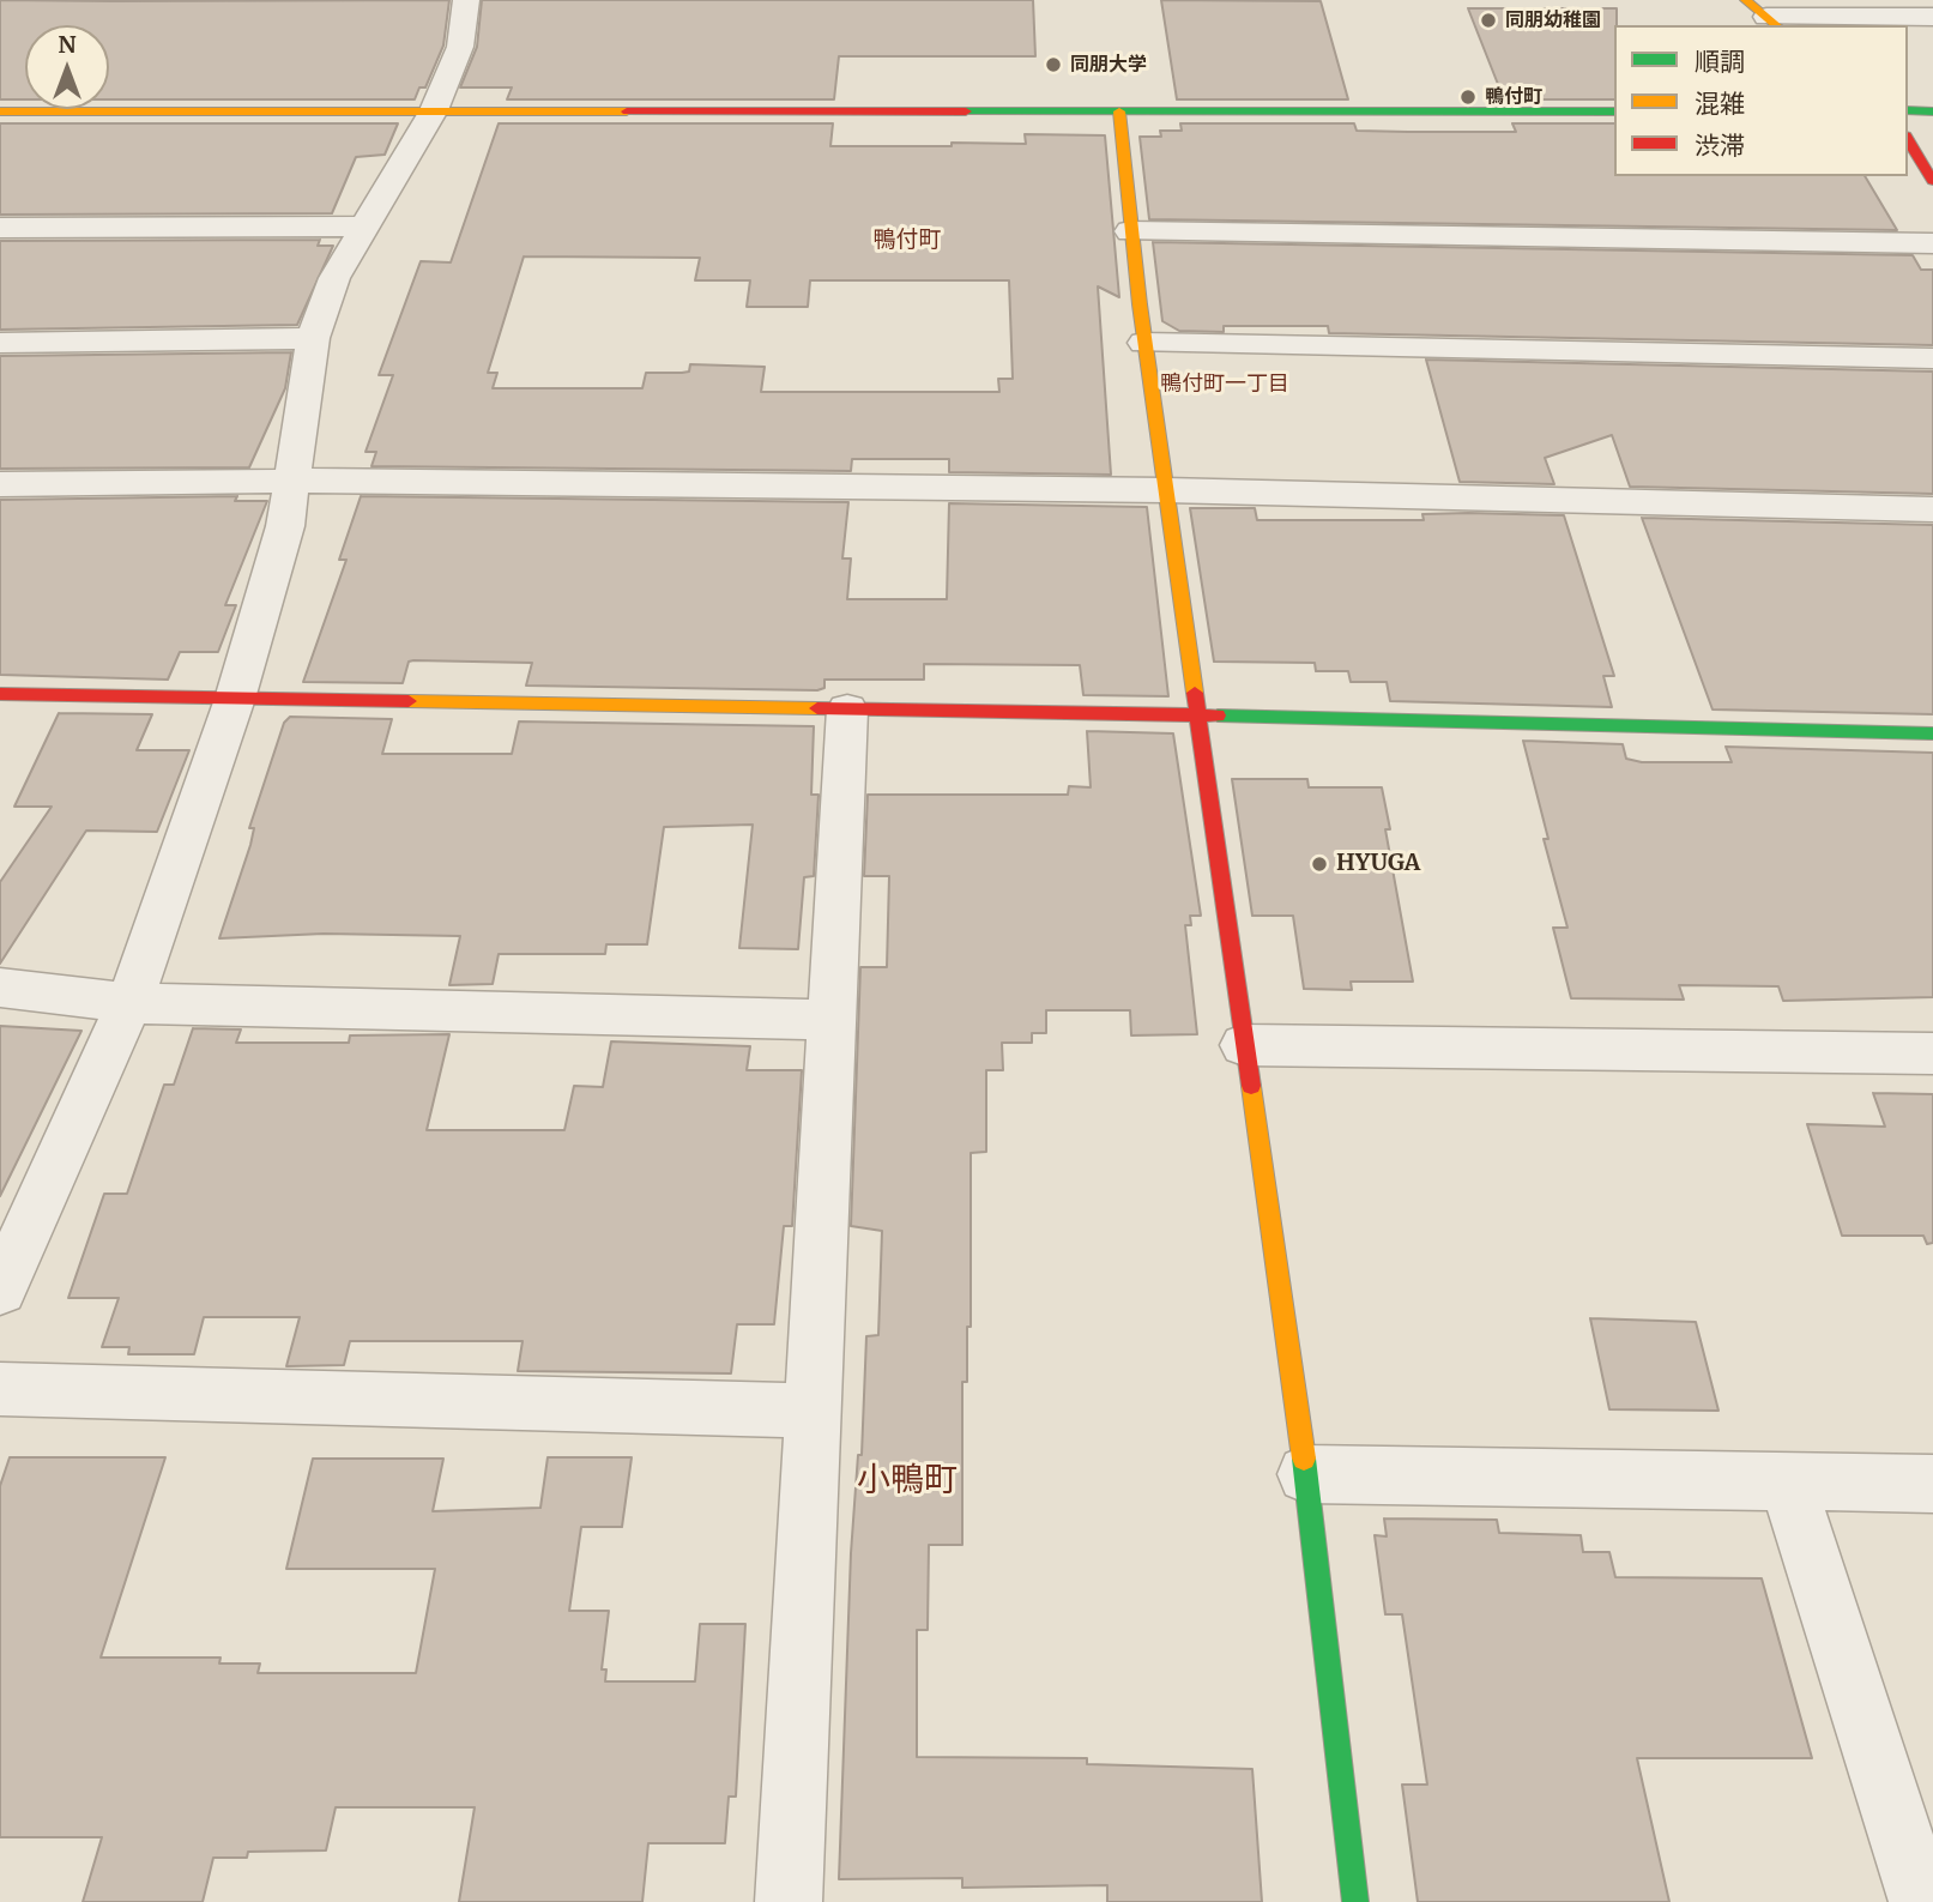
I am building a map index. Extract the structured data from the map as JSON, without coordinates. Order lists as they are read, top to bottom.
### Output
{
  "districts": ["鴨付町", "鴨付町一丁目", "小鴨町"],
  "places": [
    "同朋幼稚園",
    "同朋大学",
    "鴨付町",
    "HYUGA"
  ],
  "legend": ["順調", "混雑", "渋滞"],
  "north": "top"
}
